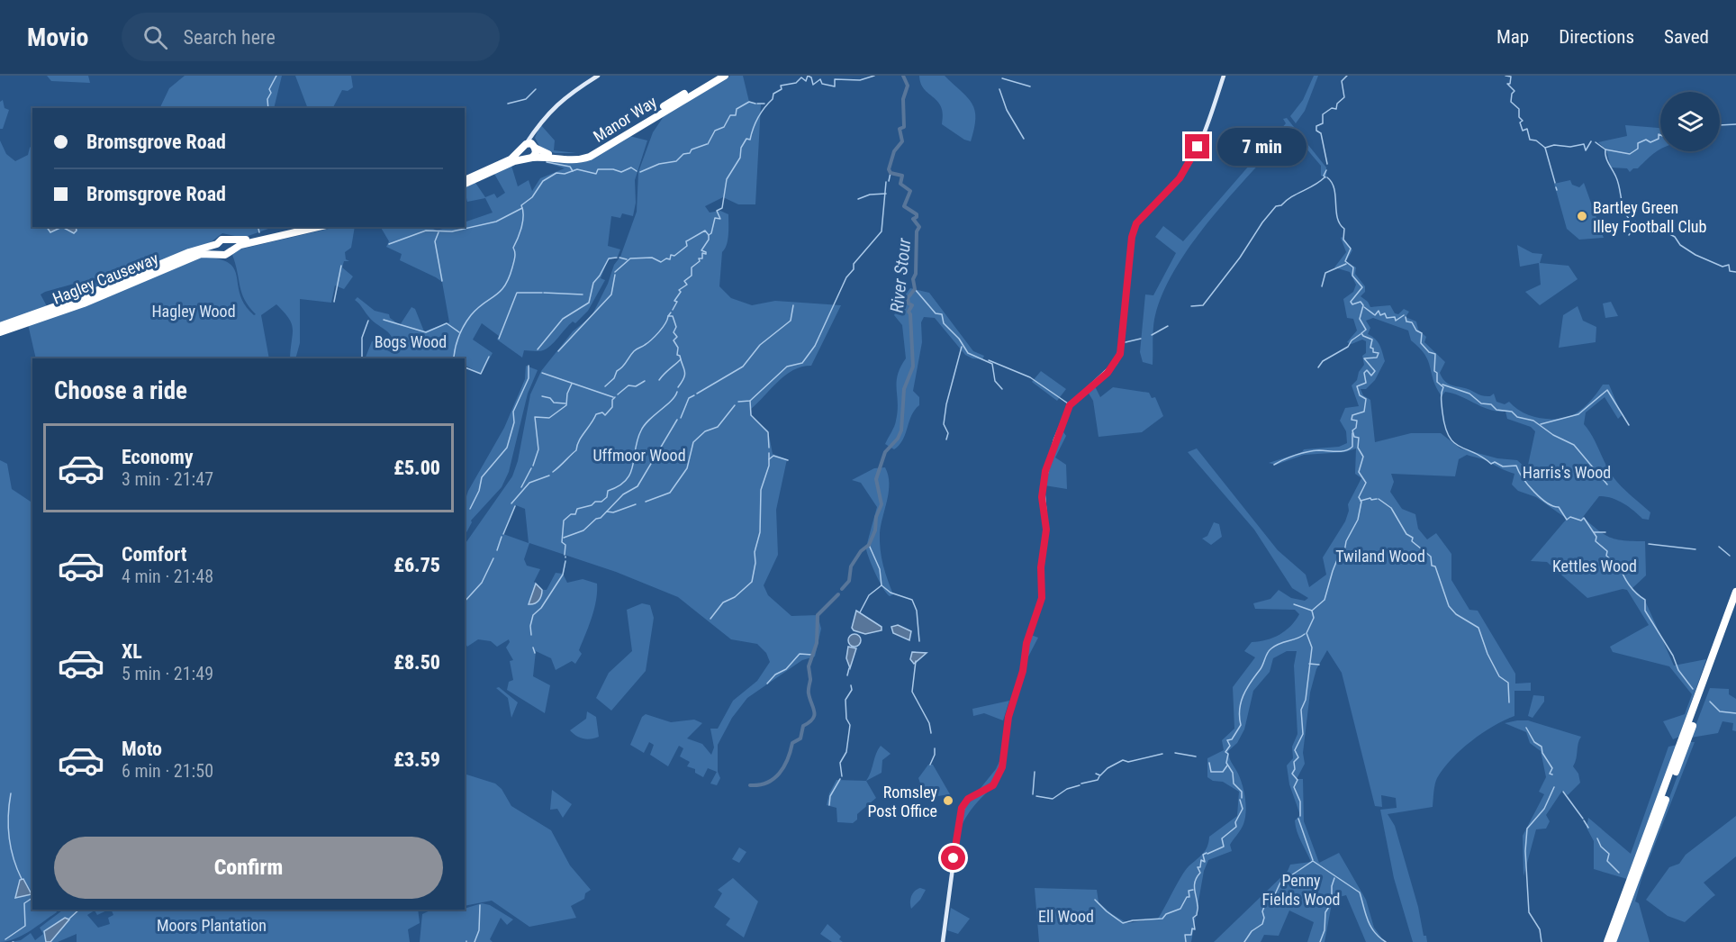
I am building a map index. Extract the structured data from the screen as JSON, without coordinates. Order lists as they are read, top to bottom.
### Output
{
  "streets": {
    "highway": ["Manor Way", "Hagley Causeway"]
  },
  "water": ["River Stour"],
  "parks": [
    "Hagley Wood",
    "Bogs Wood",
    "Uffmoor Wood",
    "Harris's Wood",
    "Twiland Wood",
    "Kettles Wood",
    "Penny Fields Wood",
    "Ell Wood",
    "Moors Plantation"
  ],
  "places": ["Bartley Green Illey Football Club", "Romsley Post Office"],
  "page": {
    "header": "Movio",
    "search": "Search here",
    "nav": ["Map", "Directions", "Saved"],
    "banner": ["Bromsgrove Road", "Bromsgrove Road"],
    "bubble": "7 min",
    "heading": "Choose a ride",
    "list": [
      {
        "name": "Economy",
        "note": "3 min · 21:47",
        "value": "£5.00"
      },
      {
        "name": "Comfort",
        "note": "4 min · 21:48",
        "value": "£6.75"
      },
      {
        "name": "XL",
        "note": "5 min · 21:49",
        "value": "£8.50"
      },
      {
        "name": "Moto",
        "note": "6 min · 21:50",
        "value": "£3.59"
      }
    ],
    "buttons": "Confirm"
  }
}
